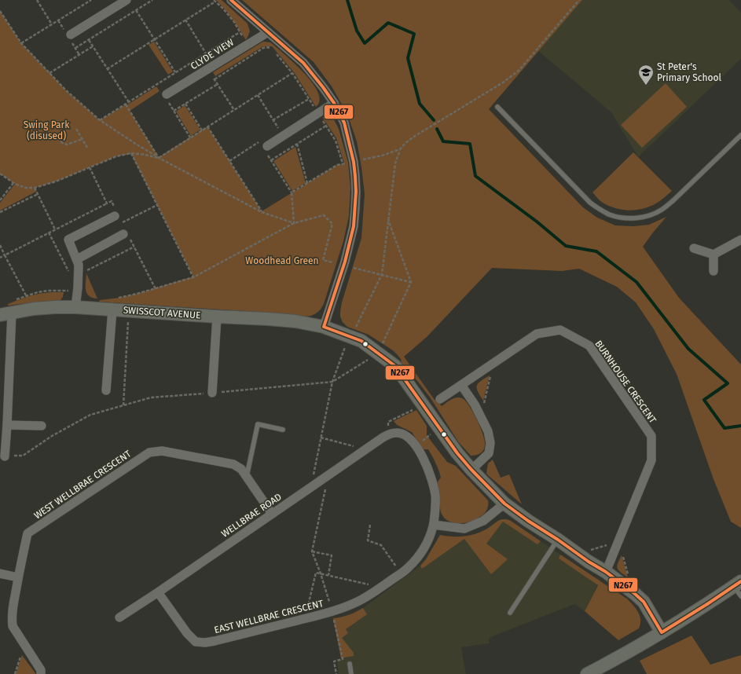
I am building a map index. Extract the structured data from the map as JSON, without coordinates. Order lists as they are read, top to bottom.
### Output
{
  "streets": {
    "street": [
      "CLYDE VIEW",
      "SWISSCOT AVENUE",
      "BURNHOUSE CRESCENT",
      "WEST WELLBRAE CRESCENT",
      "WELLBRAE ROAD",
      "EAST WELLBRAE CRESCENT"
    ]
  },
  "crossings": [
    ["SWISSCOT AVENUE", "BURNHOUSE CRESCENT"],
    ["WEST WELLBRAE CRESCENT", "WELLBRAE ROAD"],
    ["WELLBRAE ROAD", "EAST WELLBRAE CRESCENT"]
  ],
  "parks": ["Swing Park (disused)", "Woodhead Green"],
  "places": {
    "school or university": ["St Peter's Primary School"]
  },
  "lines": ["transit line N267"]
}
